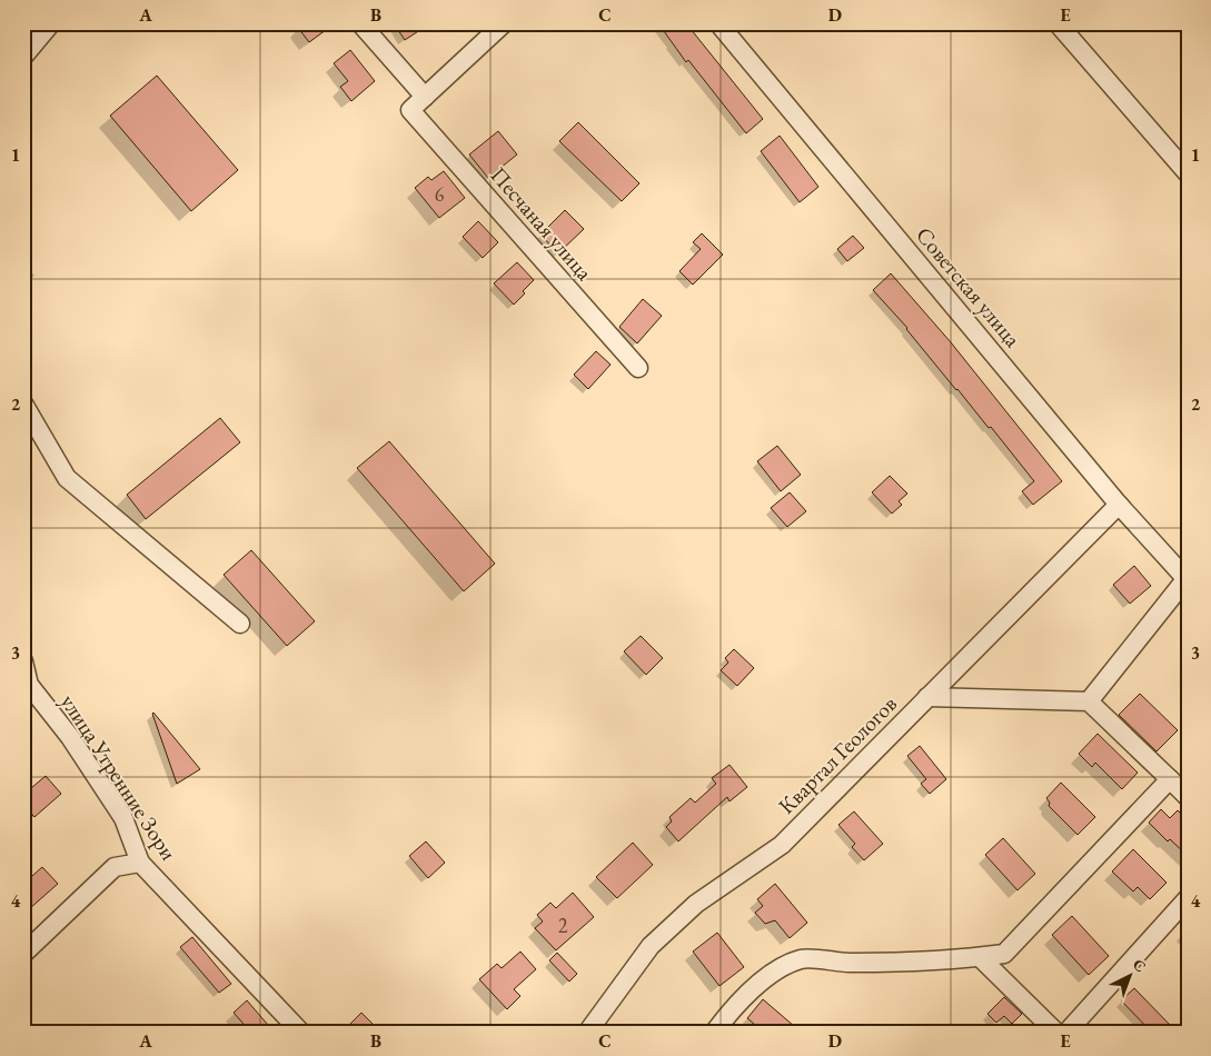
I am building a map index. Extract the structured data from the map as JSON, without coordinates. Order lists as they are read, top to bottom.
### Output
{
  "streets": {
    "street": [
      "Песчаная улица",
      "Советская улица",
      "Квартал Геологов",
      "улица Утренние Зори"
    ]
  },
  "crossings": [
    ["Советская улица", "Квартал Геологов"]
  ],
  "house_numbers": ["6", "2"],
  "north": "top right",
  "grid": {
    "columns": [
      "A",
      "B",
      "C",
      "D",
      "E"
    ],
    "rows": [
      "1",
      "2",
      "3",
      "4"
    ]
  }
}
